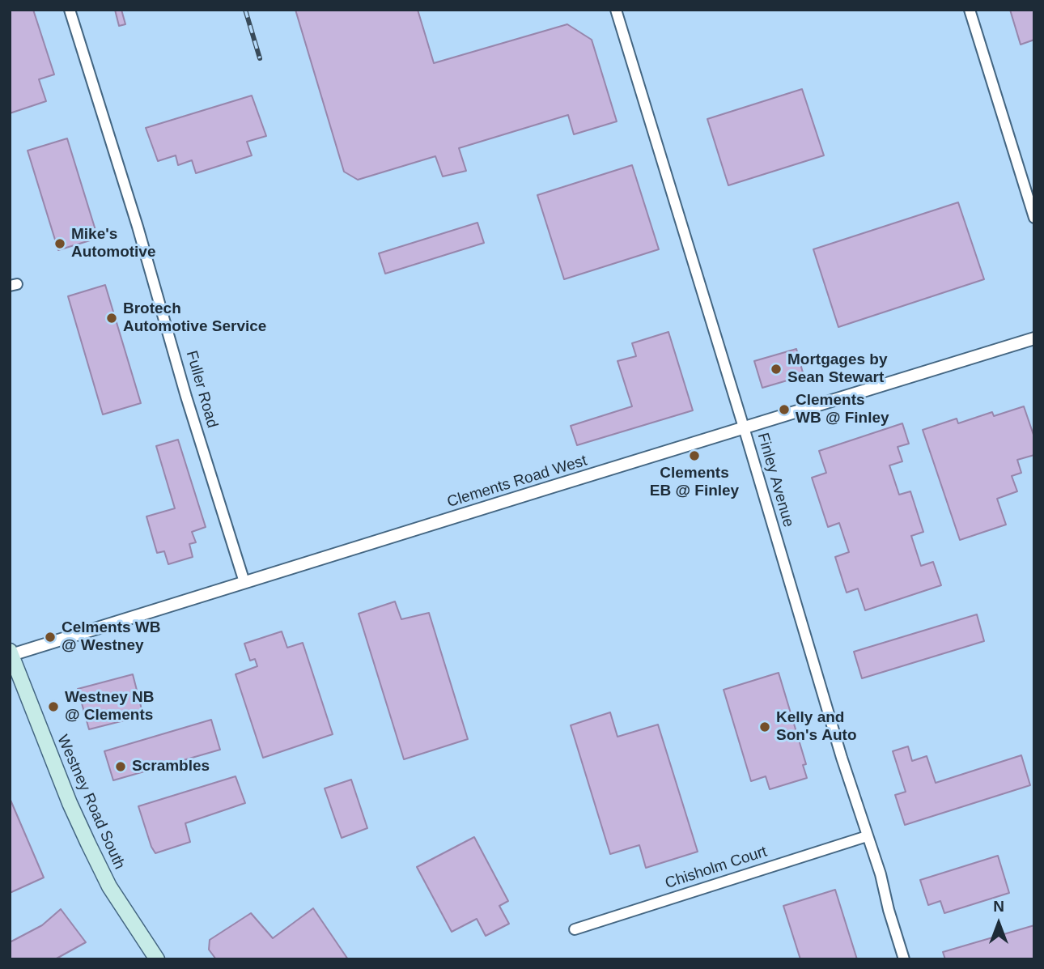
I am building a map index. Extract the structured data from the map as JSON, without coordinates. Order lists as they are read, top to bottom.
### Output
{
  "streets": {
    "main road": ["Westney Road South"],
    "street": [
      "Fuller Road",
      "Finley Avenue",
      "Clements Road West",
      "Chisholm Court"
    ]
  },
  "crossings": [
    ["Fuller Road", "Clements Road West"],
    ["Finley Avenue", "Clements Road West"],
    ["Finley Avenue", "Chisholm Court"],
    ["Clements Road West", "Westney Road South"]
  ],
  "places": [
    "Mike's Automotive",
    "Brotech Automotive Service",
    "Mortgages by Sean Stewart",
    "Clements WB @ Finley",
    "Clements EB @ Finley",
    "Celments WB @ Westney",
    "Westney NB @ Clements",
    "Kelly and Son's Auto",
    "Scrambles"
  ],
  "north": "top"
}
